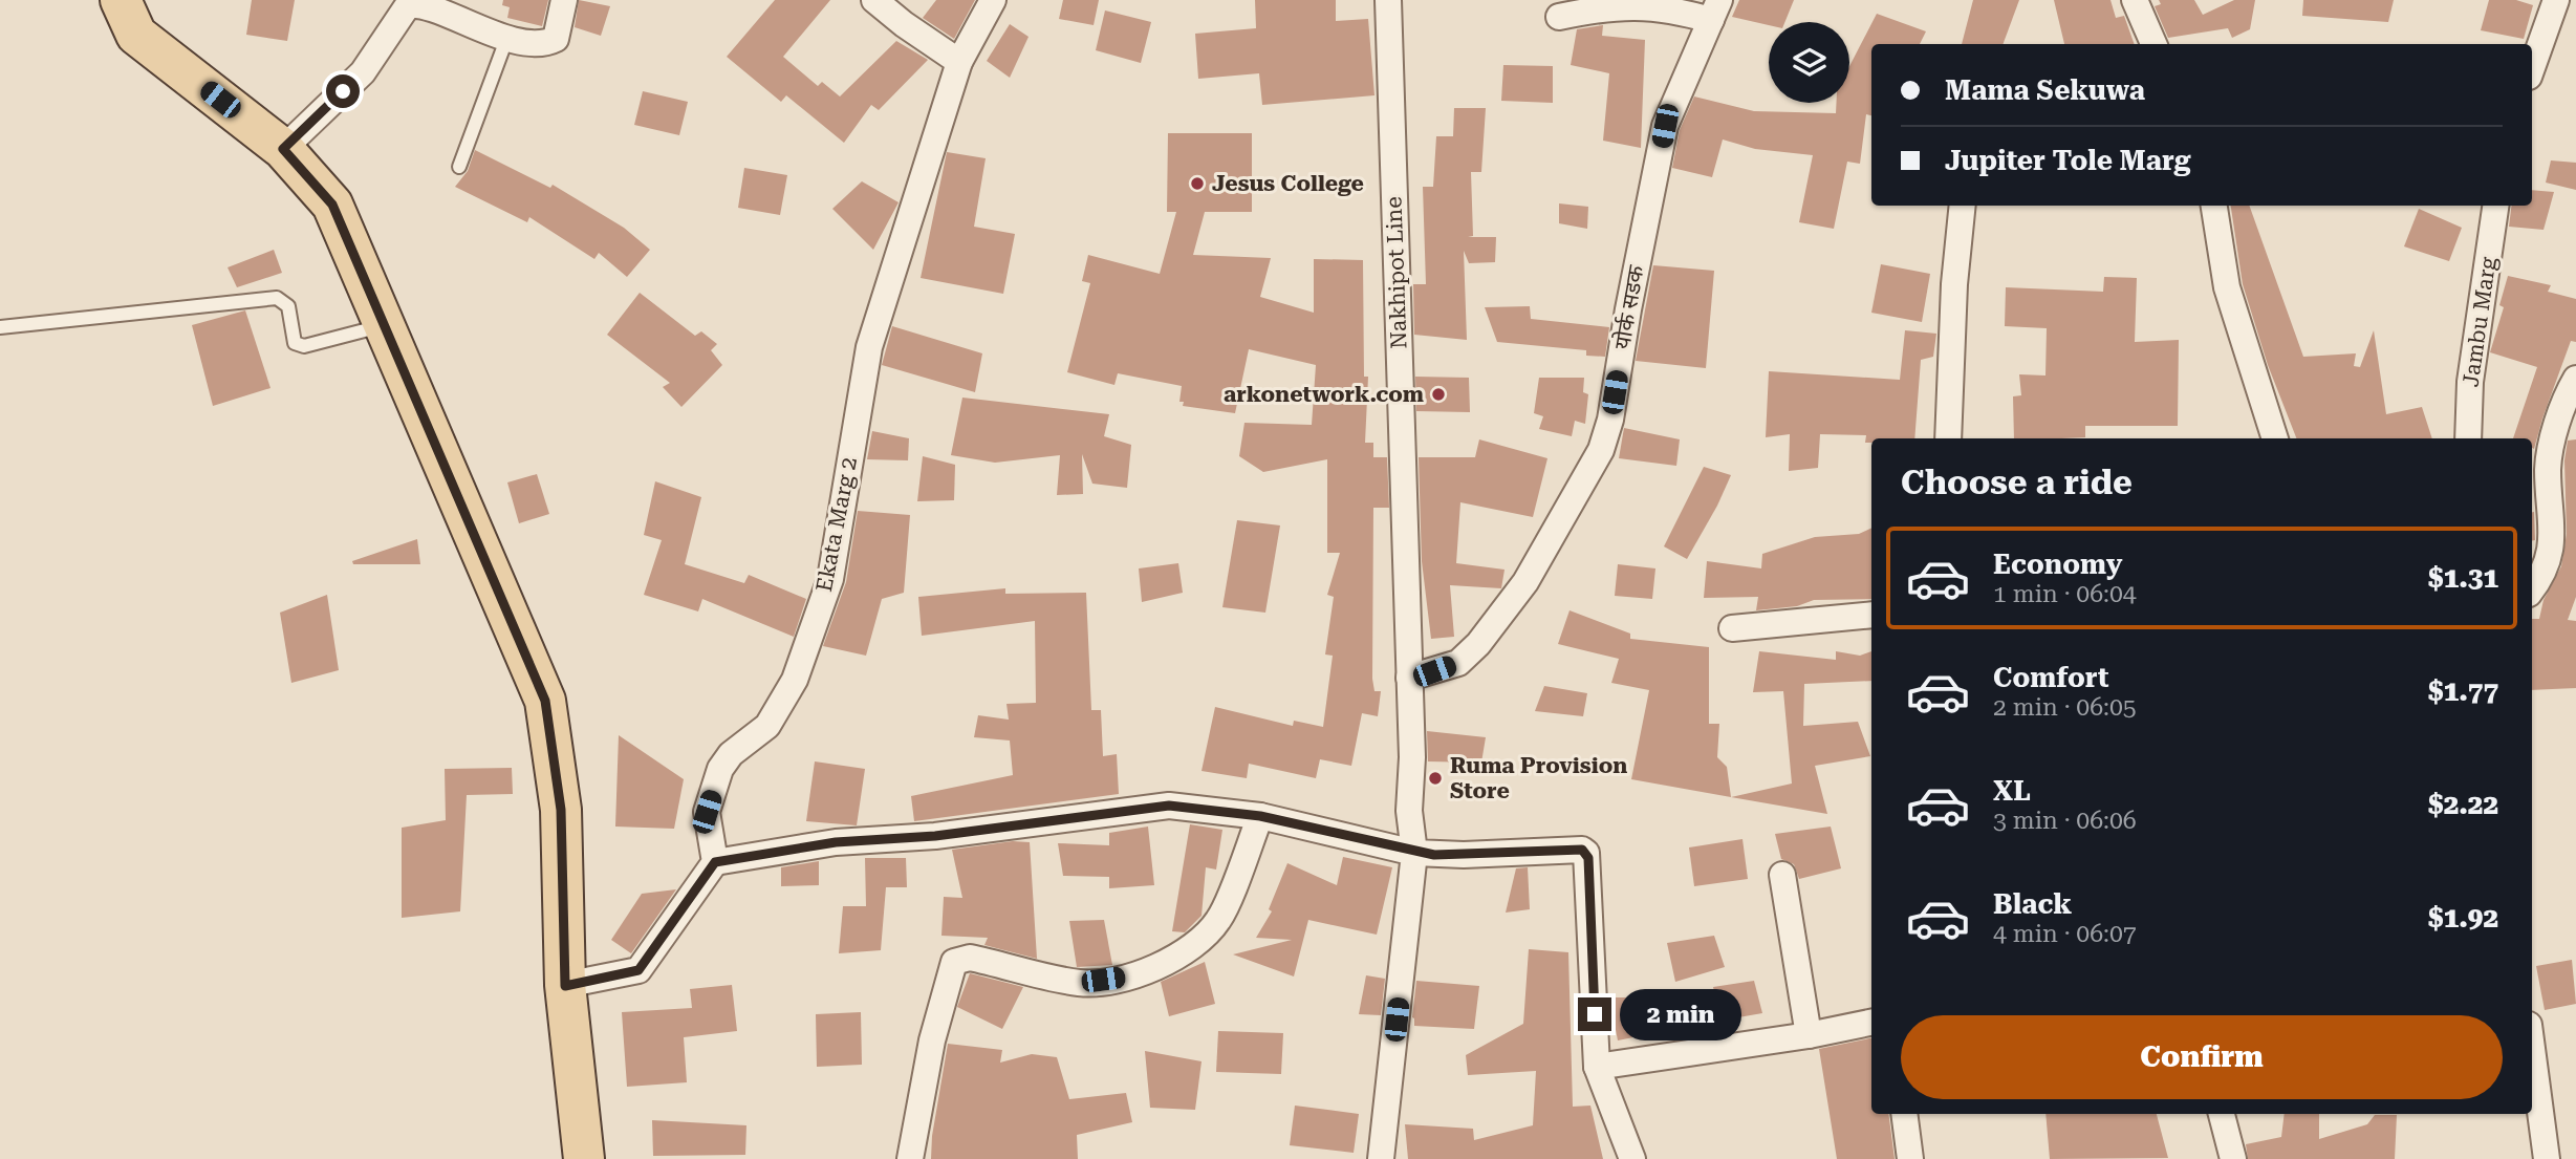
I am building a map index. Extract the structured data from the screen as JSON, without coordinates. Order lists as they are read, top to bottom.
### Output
{
  "streets": {
    "street": [
      "Nakhipot Line",
      "योर्क सडक",
      "Jambu Marg",
      "Ekata Marg 2"
    ]
  },
  "crossings": [
    ["Nakhipot Line", "योर्क सडक"]
  ],
  "places": ["Jesus College", "arkonetwork.com", "Ruma Provision Store"],
  "page": {
    "banner": ["Mama Sekuwa", "Jupiter Tole Marg"],
    "heading": "Choose a ride",
    "list": [
      {
        "name": "Economy",
        "note": "1 min · 06:04",
        "value": "$1.31"
      },
      {
        "name": "Comfort",
        "note": "2 min · 06:05",
        "value": "$1.77"
      },
      {
        "name": "XL",
        "note": "3 min · 06:06",
        "value": "$2.22"
      },
      {
        "name": "Black",
        "note": "4 min · 06:07",
        "value": "$1.92"
      }
    ],
    "bubble": "2 min",
    "buttons": "Confirm"
  }
}
